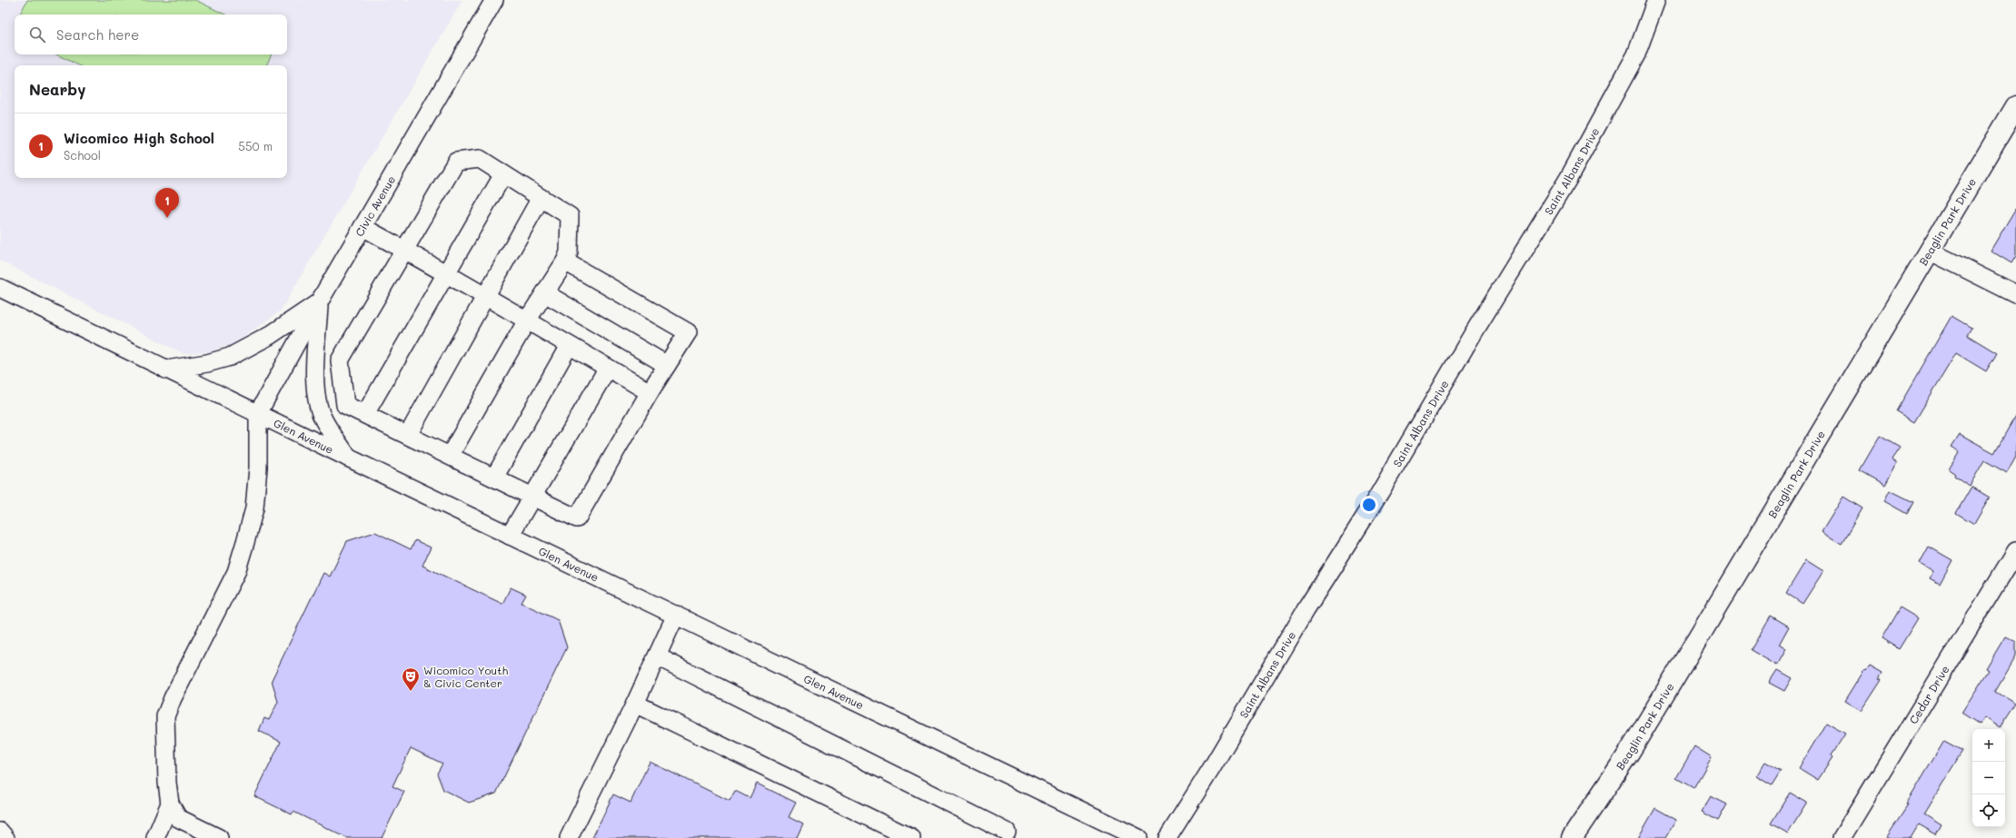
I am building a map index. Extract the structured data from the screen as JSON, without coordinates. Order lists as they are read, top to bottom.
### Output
{
  "streets": {
    "main road": ["Beaglin Park Drive"],
    "street": [
      "Saint Albans Drive",
      "Civic Avenue",
      "Glen Avenue",
      "Cedar Drive"
    ]
  },
  "crossings": [
    ["Civic Avenue", "Glen Avenue"]
  ],
  "places": {
    "theatre": ["Wicomico Youth & Civic Center"]
  },
  "page": {
    "search": "Search here",
    "heading": "Nearby",
    "list": [
      {
        "mark": "1",
        "name": "Wicomico High School",
        "note": "School",
        "value": "550 m"
      }
    ],
    "pins": "1",
    "map_buttons": ["+", "−"]
  }
}
